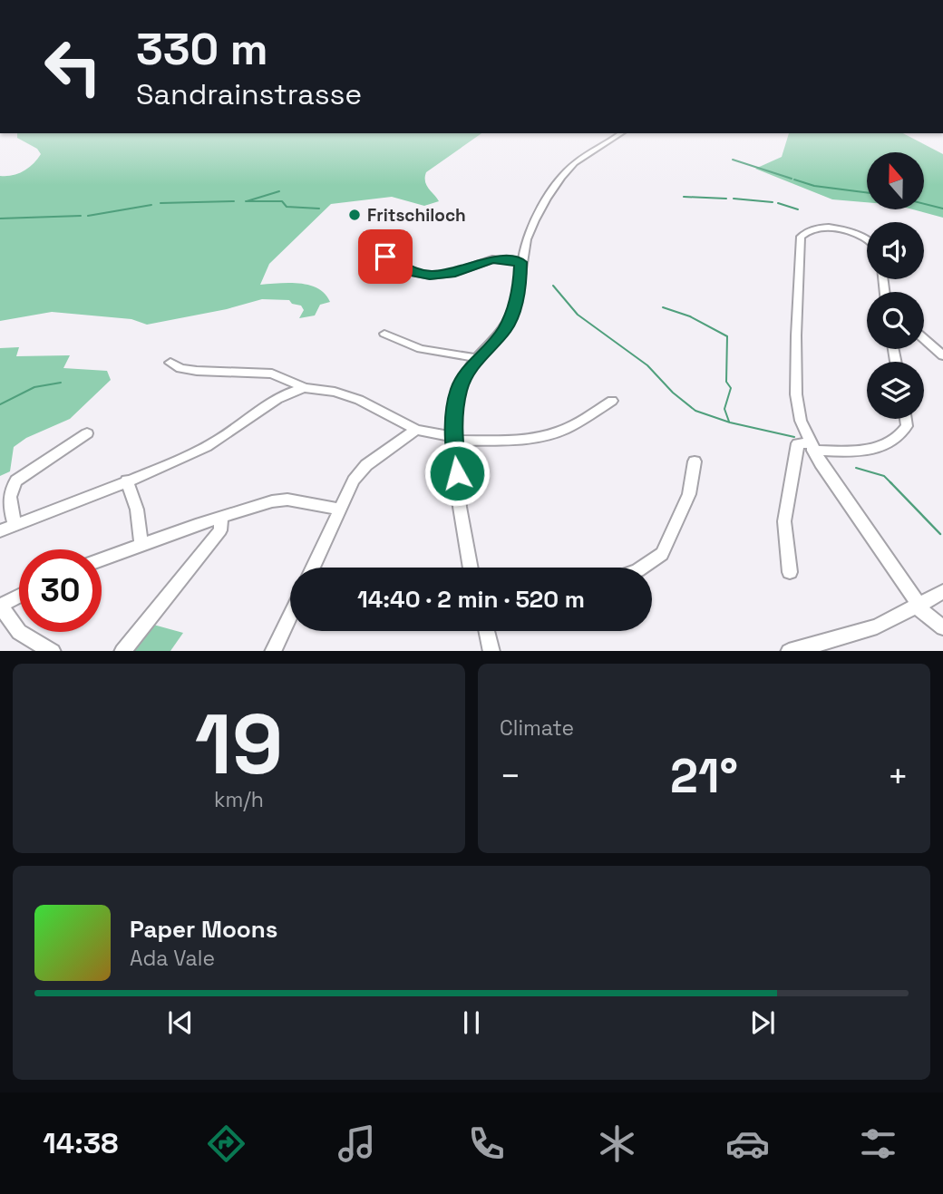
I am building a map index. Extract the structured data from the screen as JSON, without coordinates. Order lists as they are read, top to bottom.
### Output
{
  "places": ["Fritschiloch"],
  "north": "top",
  "page": {
    "turn": ["330 m", "Sandrainstrasse"],
    "limit": "30",
    "trip": "14:40 · 2 min · 520 m",
    "tile": [
      ["19", "km/h"],
      "Climate"
    ],
    "heat": ["−", "21°", "+"],
    "song": ["Paper Moons", "Ada Vale"],
    "tabs": "14:38"
  }
}
